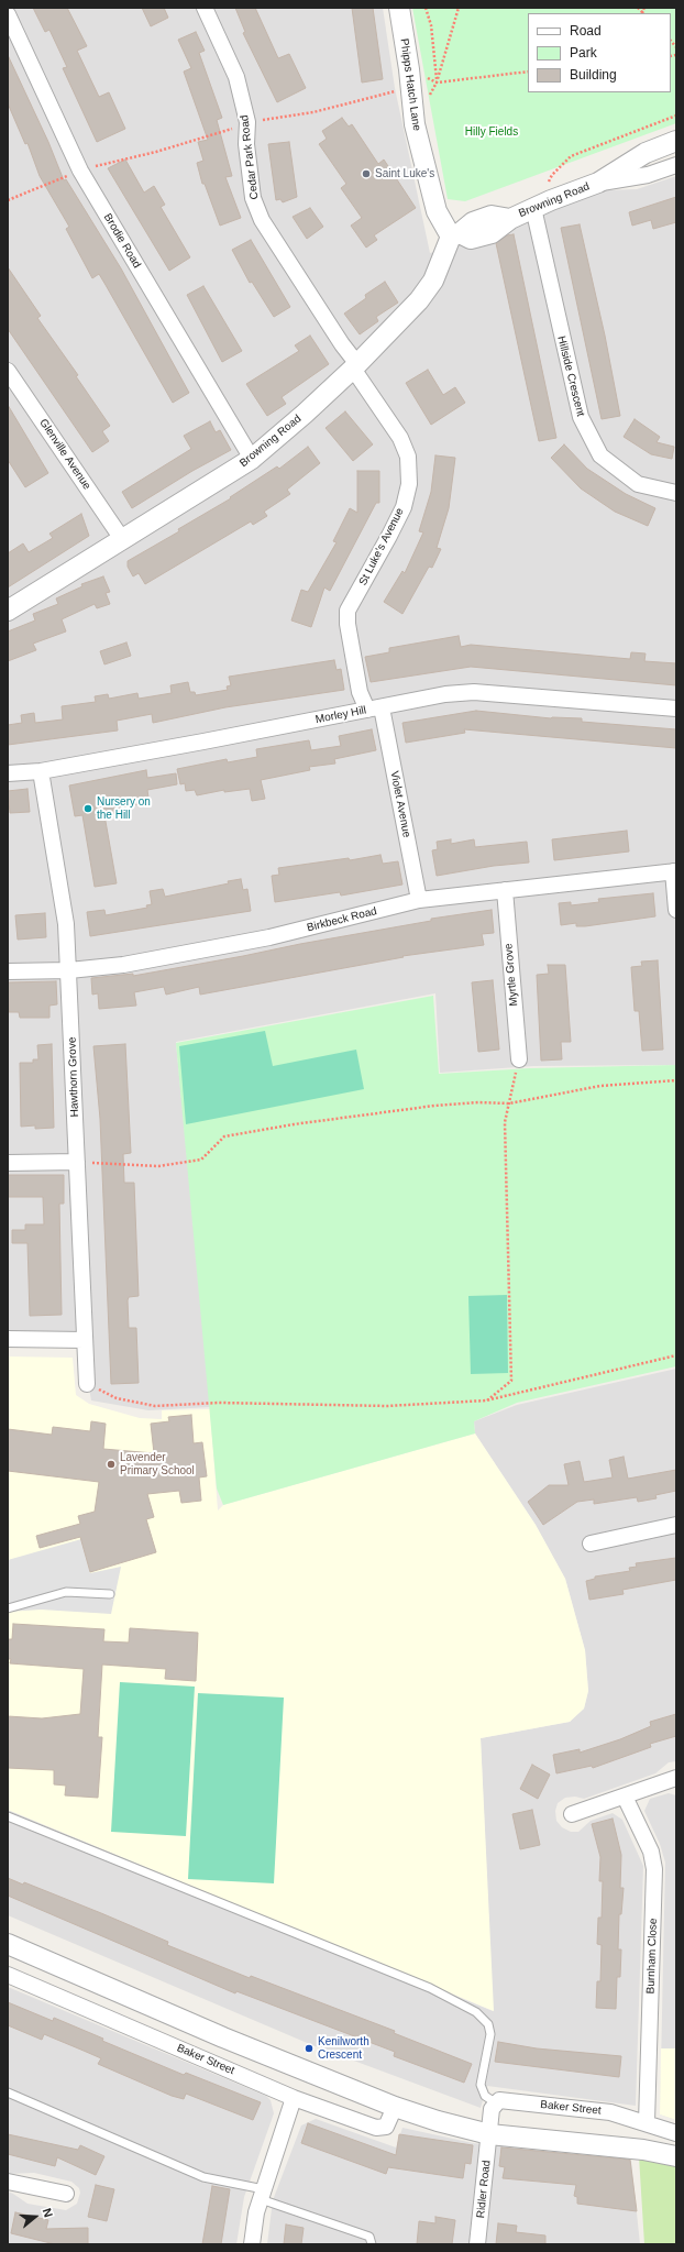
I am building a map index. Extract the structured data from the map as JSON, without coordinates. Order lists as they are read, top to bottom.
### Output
{
  "streets": {
    "street": [
      "Phipps Hatch Lane",
      "Cedar Park Road",
      "Browning Road",
      "Brodie Road",
      "Hillside Crescent",
      "Glenville Avenue",
      "St Luke's Avenue",
      "Morley Hill",
      "Violet Avenue",
      "Birkbeck Road",
      "Myrtle Grove",
      "Hawthorn Grove",
      "Burnham Close",
      "Baker Street",
      "Ridler Road"
    ]
  },
  "crossings": [
    ["Phipps Hatch Lane", "Browning Road"],
    ["Cedar Park Road", "Browning Road"],
    ["Cedar Park Road", "St Luke's Avenue"],
    ["Browning Road", "Brodie Road"],
    ["Browning Road", "Hillside Crescent"],
    ["Browning Road", "Glenville Avenue"],
    ["Browning Road", "St Luke's Avenue"],
    ["St Luke's Avenue", "Morley Hill"],
    ["St Luke's Avenue", "Violet Avenue"],
    ["Morley Hill", "Violet Avenue"],
    ["Morley Hill", "Hawthorn Grove"],
    ["Violet Avenue", "Birkbeck Road"],
    ["Birkbeck Road", "Myrtle Grove"],
    ["Birkbeck Road", "Hawthorn Grove"],
    ["Burnham Close", "Baker Street"]
  ],
  "parks": ["Hilly Fields"],
  "places": [
    "Saint Luke's",
    "Nursery on the Hill",
    "Lavender Primary School",
    "Kenilworth Crescent"
  ],
  "legend": ["Road", "Park", "Building"],
  "north": "right"
}
